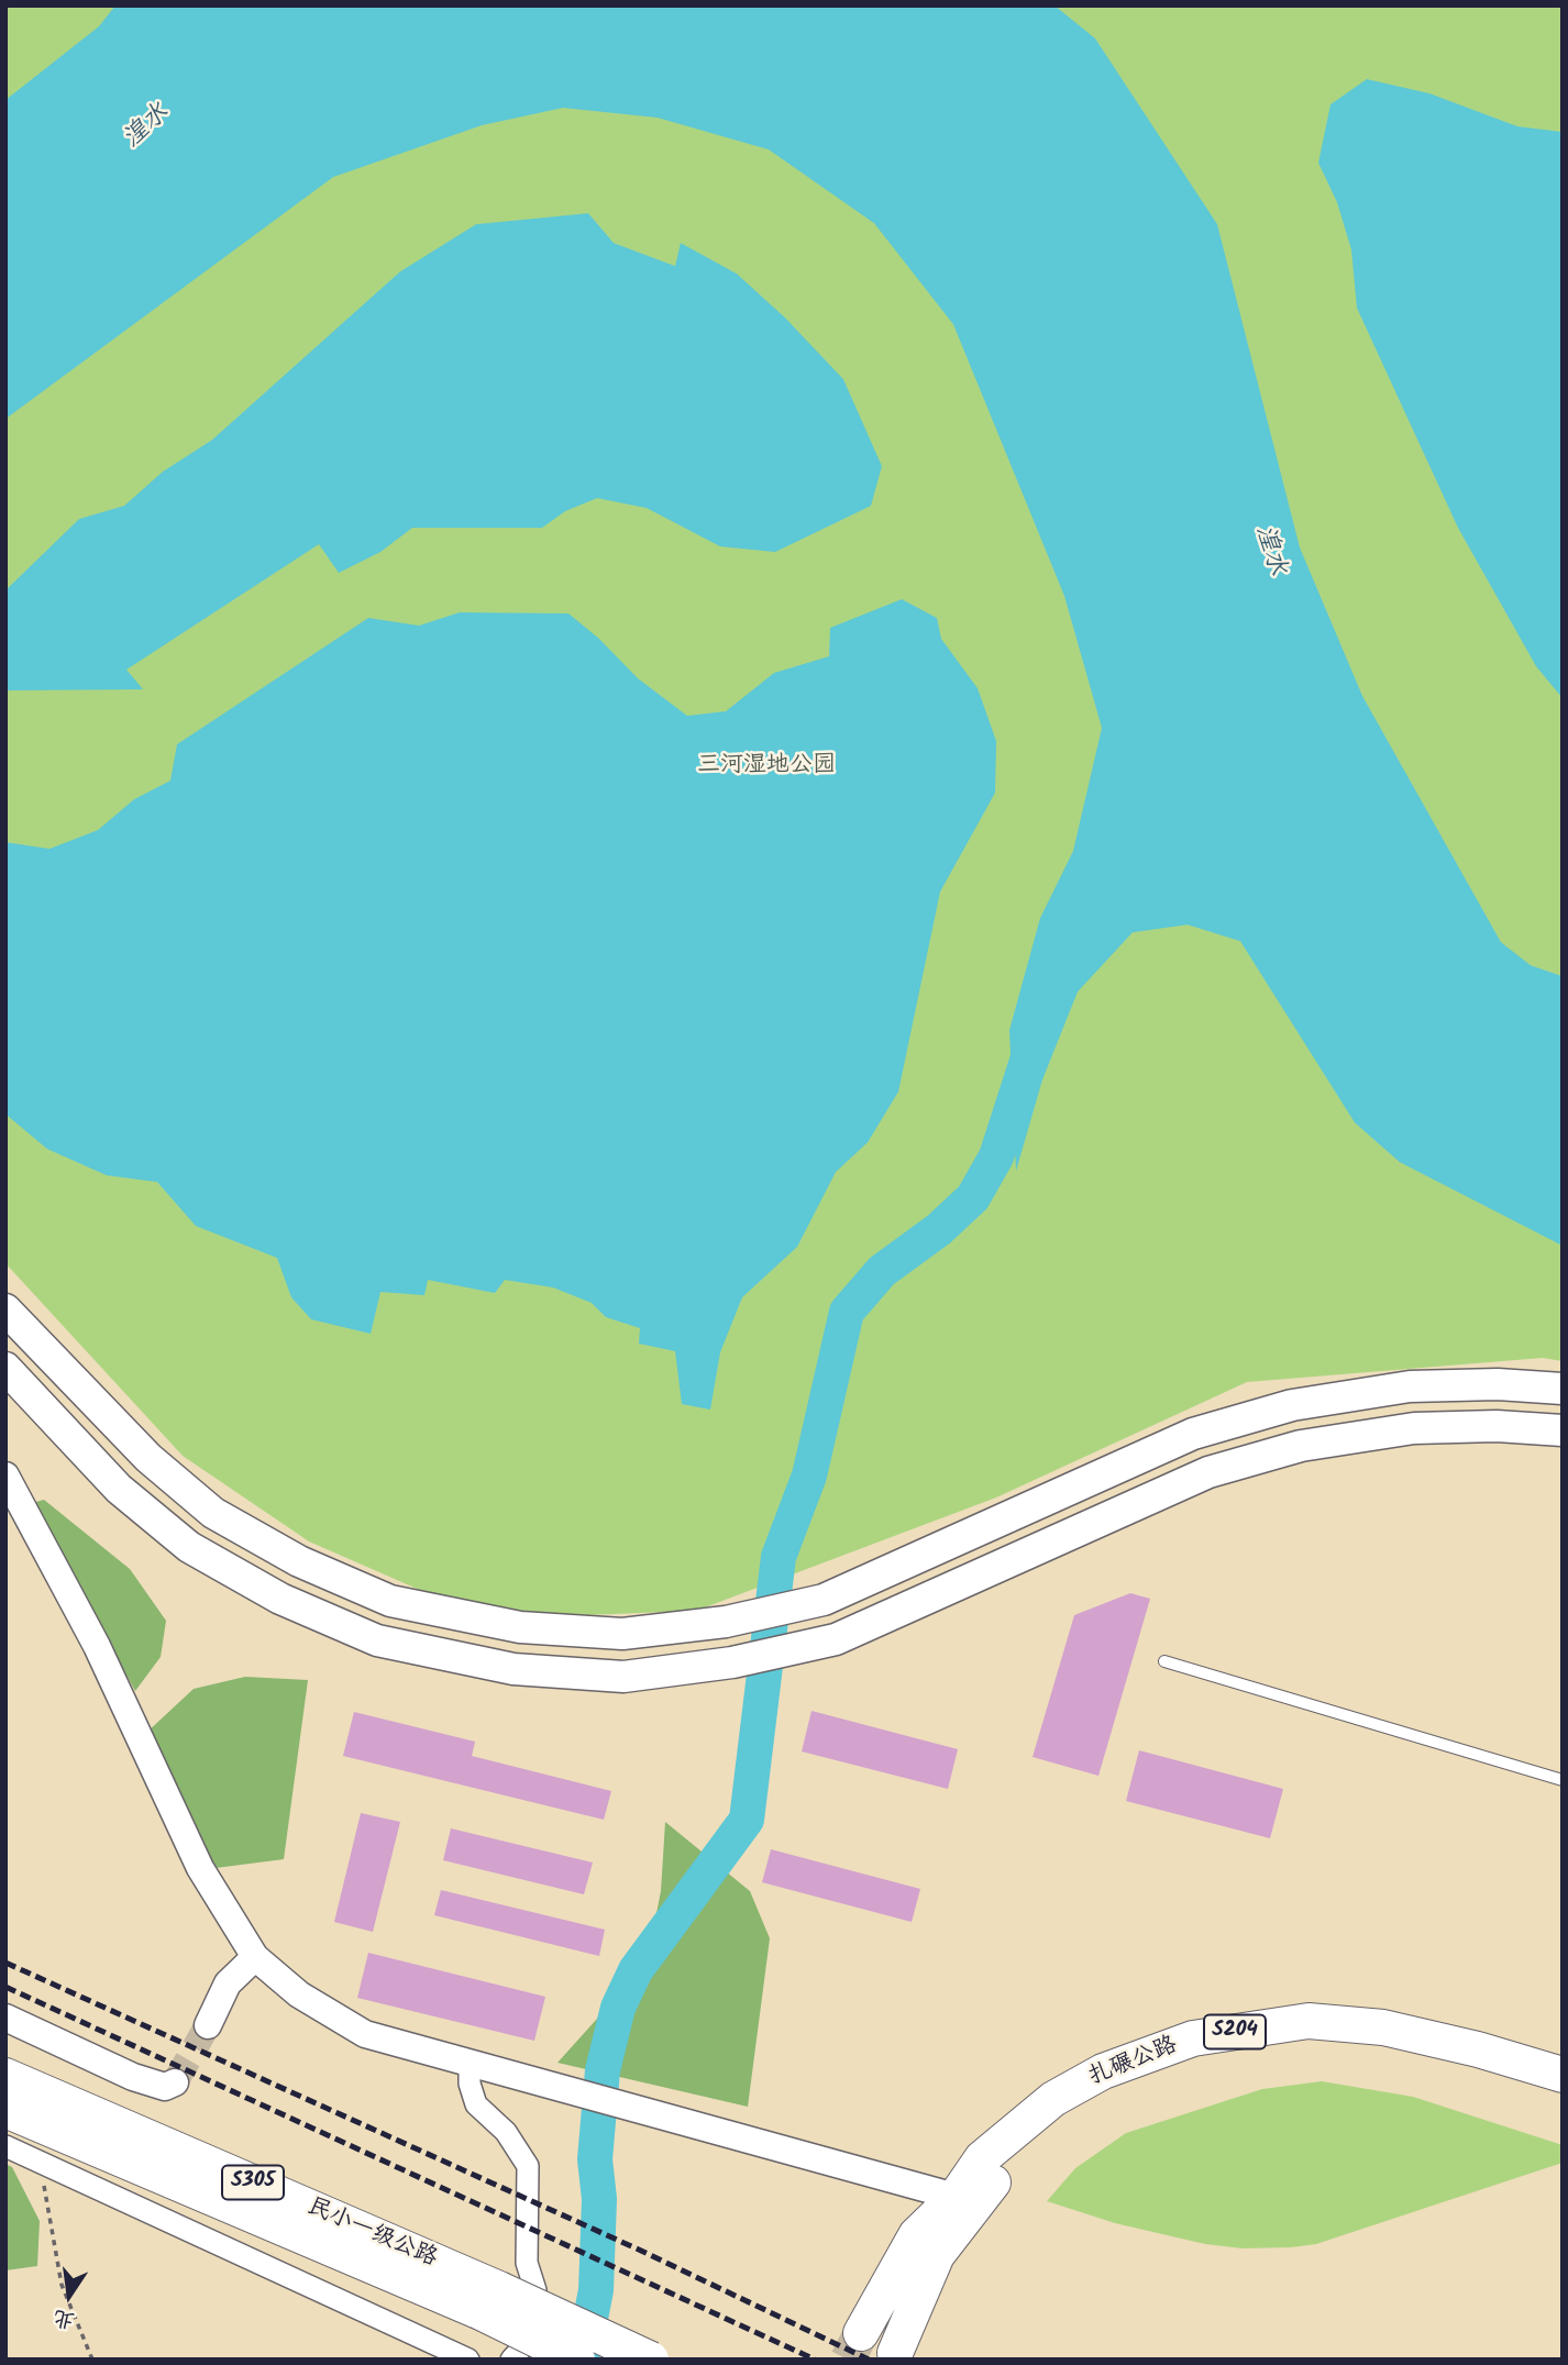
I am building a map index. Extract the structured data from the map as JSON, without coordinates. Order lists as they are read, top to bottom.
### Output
{
  "streets": {
    "main road": [
      "S204",
      "扎碾公路",
      "S305",
      "民小一级公路"
    ]
  },
  "water": ["湟水"],
  "parks": ["三河湿地公园"],
  "north": "bottom"
}
